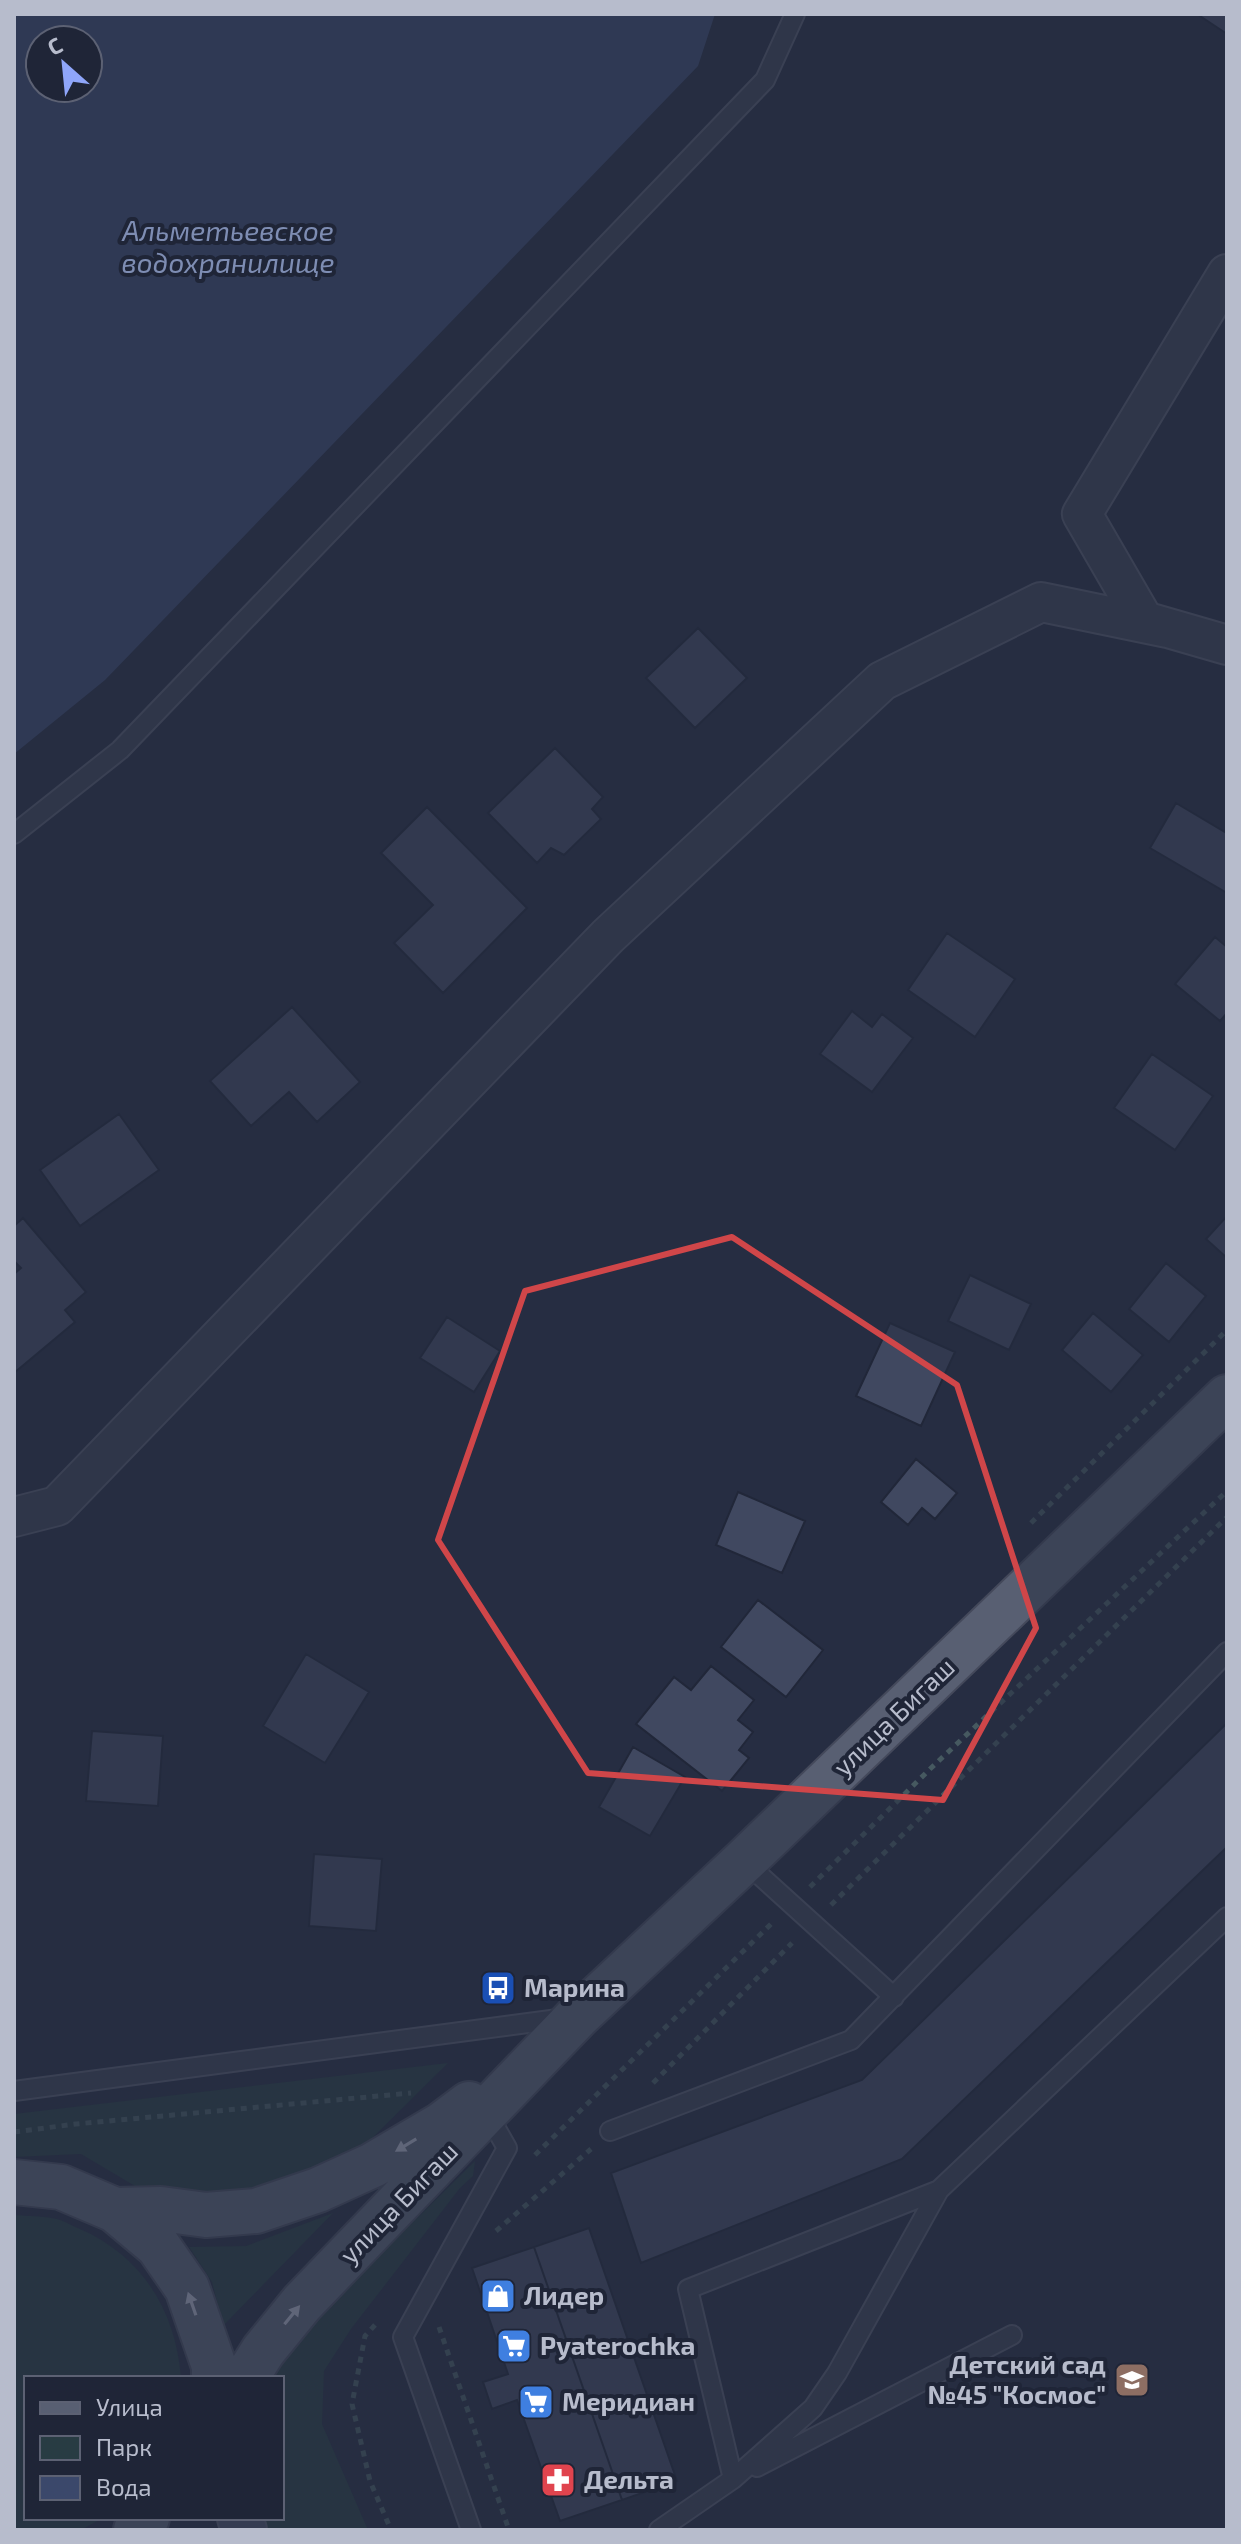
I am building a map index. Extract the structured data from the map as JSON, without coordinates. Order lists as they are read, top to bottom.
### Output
{
  "streets": {
    "main road": ["улица Бигаш"]
  },
  "water": ["Альметьевское водохранилище"],
  "places": {
    "bus stop": ["Марина"],
    "shop": ["Лидер"],
    "supermarket": ["Pyaterochka", "Меридиан"],
    "school or university": ["Детский сад №45 \"Космос\""],
    "pharmacy": ["Дельта"]
  },
  "legend": ["Улица", "Парк", "Вода"],
  "north": "top left"
}
